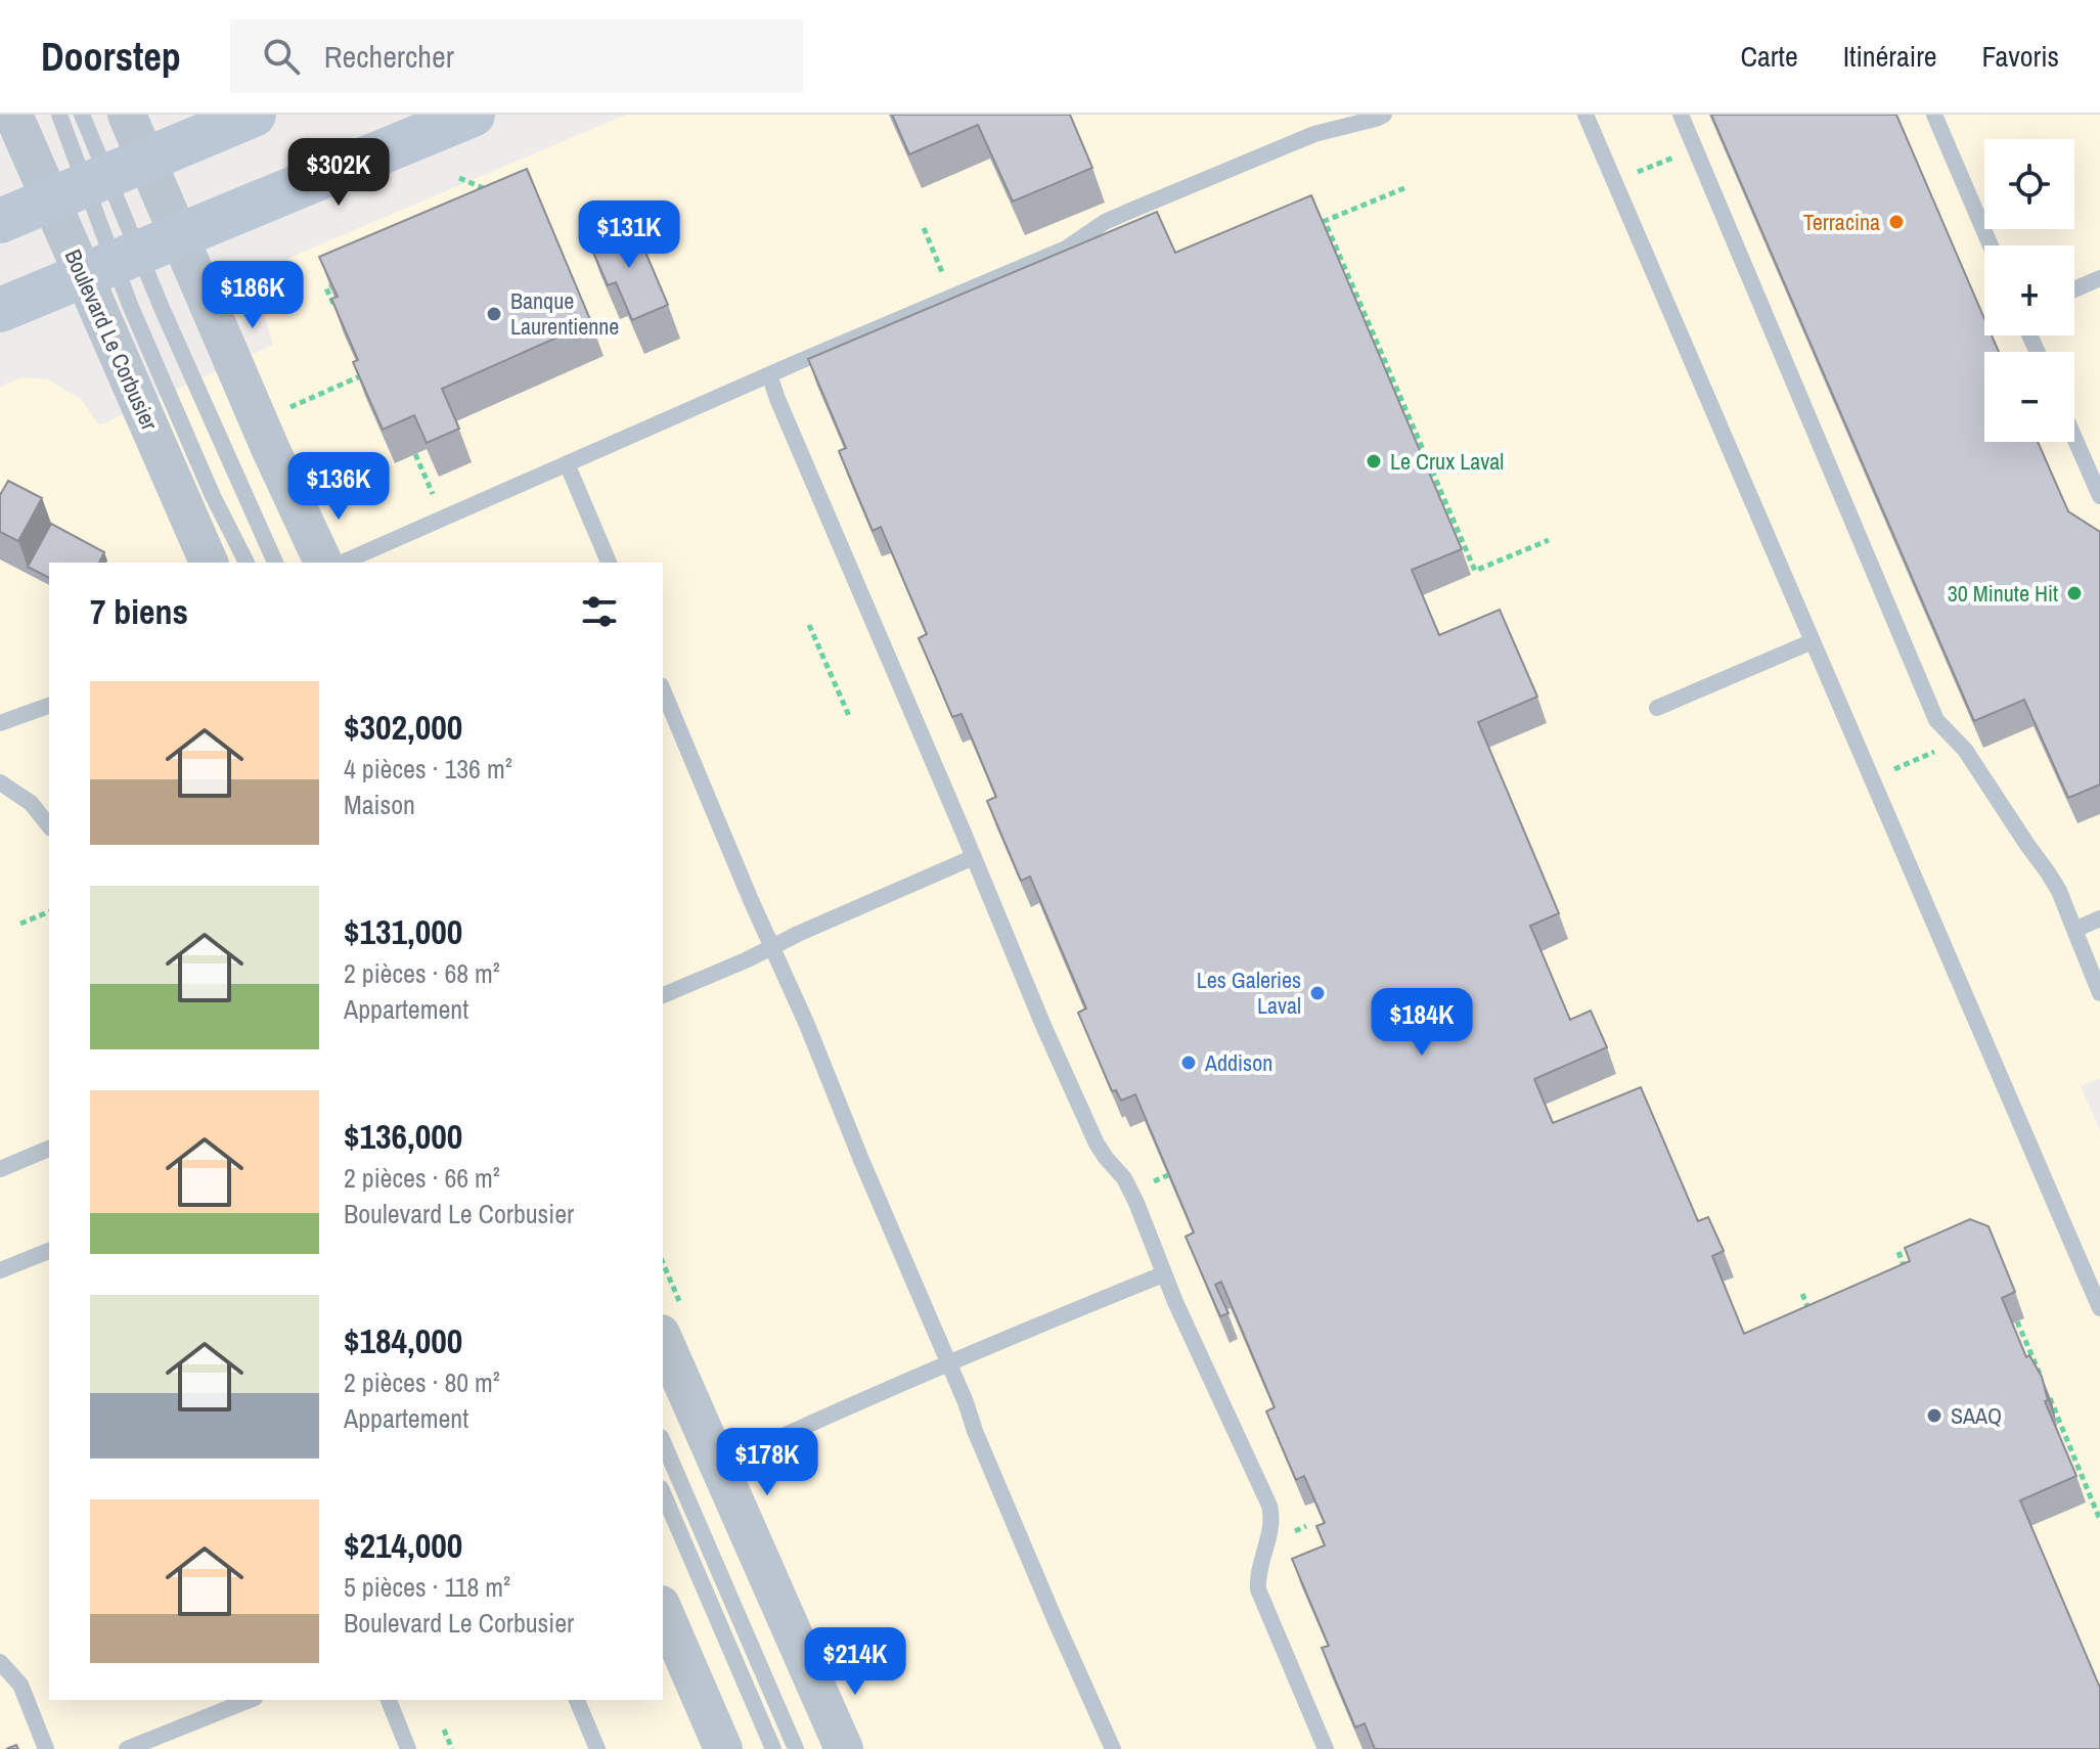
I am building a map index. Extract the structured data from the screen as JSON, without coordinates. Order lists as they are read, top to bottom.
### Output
{
  "streets": {
    "street": ["Boulevard Le Corbusier"]
  },
  "places": [
    "Terracina",
    "Banque Laurentienne",
    "Le Crux Laval",
    "30 Minute Hit",
    "Les Galeries Laval",
    "Addison",
    "SAAQ"
  ],
  "page": {
    "header": "Doorstep",
    "search": "Rechercher",
    "nav": ["Carte", "Itinéraire", "Favoris"],
    "price": [
      "$302K",
      "$131K",
      "$186K",
      "$136K",
      "$184K",
      "$178K",
      "$214K"
    ],
    "map_buttons": ["+", "−"],
    "heading": "7 biens",
    "list": [
      {
        "name": "$302,000",
        "note": "4 pièces · 136 m² · Maison"
      },
      {
        "name": "$131,000",
        "note": "2 pièces · 68 m² · Appartement"
      },
      {
        "name": "$136,000",
        "note": "2 pièces · 66 m² · Boulevard Le Corbusier"
      },
      {
        "name": "$184,000",
        "note": "2 pièces · 80 m² · Appartement"
      },
      {
        "name": "$214,000",
        "note": "5 pièces · 118 m² · Boulevard Le Corbusier"
      }
    ]
  }
}
